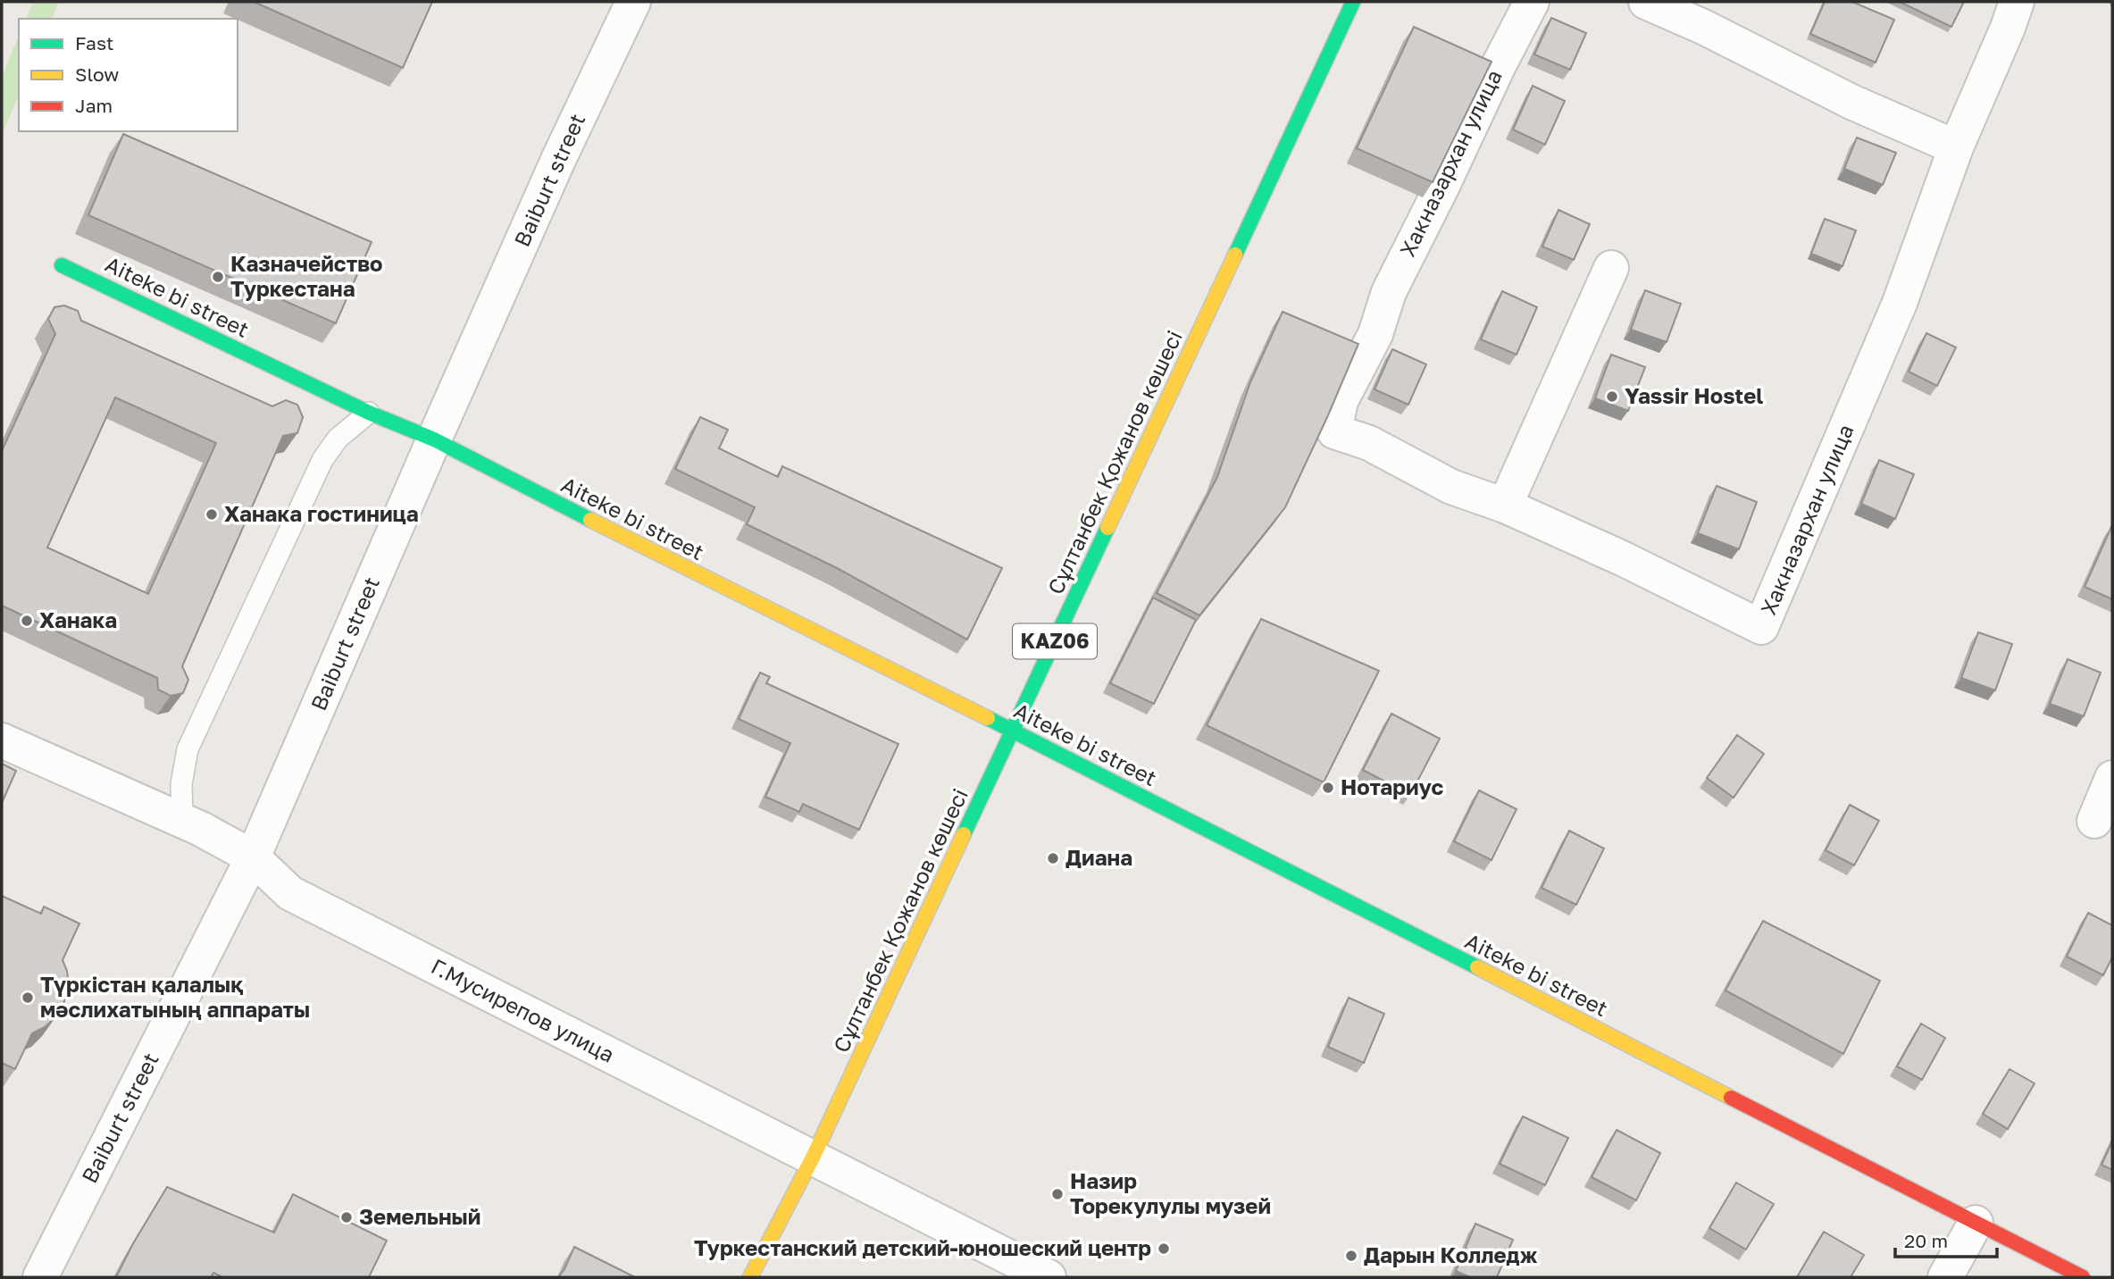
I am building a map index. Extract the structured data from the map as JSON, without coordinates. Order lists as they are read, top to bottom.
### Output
{
  "streets": {
    "street": [
      "Хакназархан улица",
      "Baiburt street",
      "Aiteke bi street",
      "Сұлтанбек Қожанов көшесі",
      "KАZ06",
      "Г.Мусирепов улица"
    ]
  },
  "crossings": [
    ["Baiburt street", "Aiteke bi street"],
    ["Baiburt street", "Г.Мусирепов улица"],
    ["Aiteke bi street", "Сұлтанбек Қожанов көшесі"],
    ["Сұлтанбек Қожанов көшесі", "Г.Мусирепов улица"]
  ],
  "places": [
    "Казначейство Туркестана",
    "Yassir Hostel",
    "Ханака гостиница",
    "Ханака",
    "Нотариус",
    "Диана",
    "Түркістан қалалық мәслихатының аппараты",
    "Назир Торекулулы музей",
    "Земельный",
    "Туркестанский детский-юношеский центр",
    "Дарын Колледж"
  ],
  "legend": ["Fast", "Slow", "Jam"],
  "scale_bar": "20 m"
}
